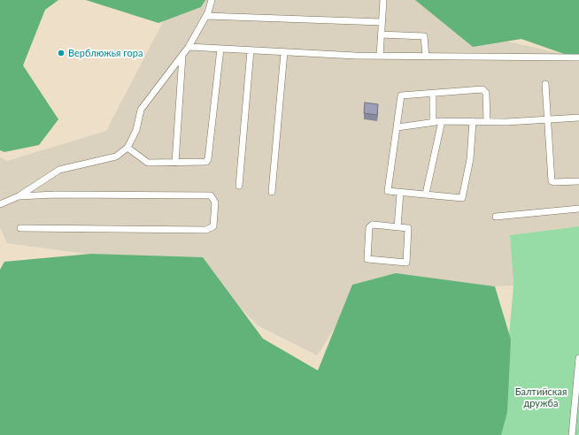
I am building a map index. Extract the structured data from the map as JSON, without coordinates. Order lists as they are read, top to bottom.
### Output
{
  "parks": ["Балтийская дружба"],
  "places": ["Верблюжья гора"]
}
